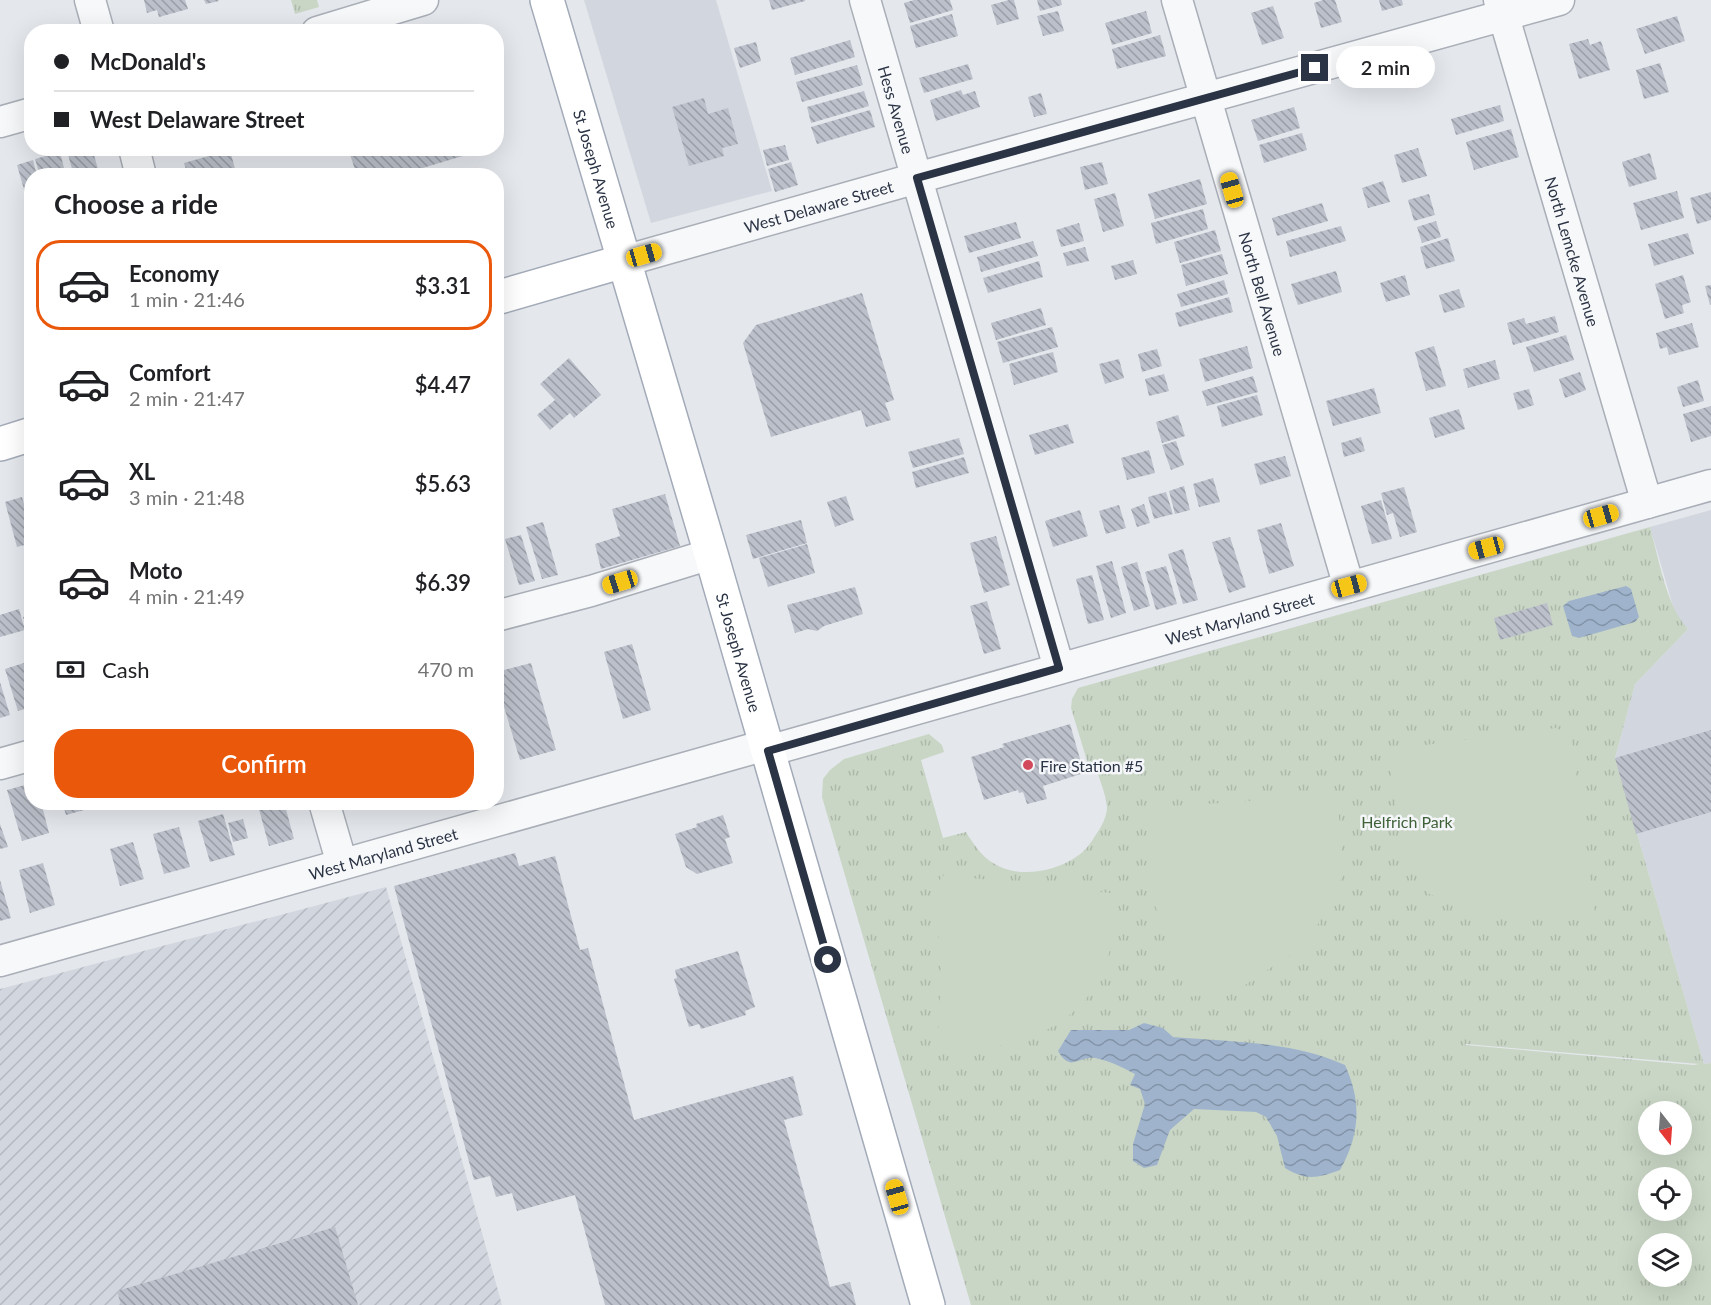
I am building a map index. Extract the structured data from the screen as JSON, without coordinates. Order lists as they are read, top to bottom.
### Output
{
  "streets": {
    "main road": ["St Joseph Avenue", "West Delaware Street"],
    "street": [
      "Hess Avenue",
      "North Lemcke Avenue",
      "North Bell Avenue",
      "West Maryland Street"
    ]
  },
  "crossings": [
    ["Hess Avenue", "West Delaware Street"],
    ["Hess Avenue", "West Maryland Street"],
    ["St Joseph Avenue", "West Delaware Street"],
    ["St Joseph Avenue", "West Maryland Street"],
    ["West Delaware Street", "North Lemcke Avenue"],
    ["West Delaware Street", "North Bell Avenue"],
    ["North Lemcke Avenue", "West Maryland Street"],
    ["North Bell Avenue", "West Maryland Street"]
  ],
  "parks": ["Helfrich Park"],
  "places": ["Fire Station #5"],
  "north": "bottom",
  "page": {
    "banner": ["McDonald's", "West Delaware Street"],
    "bubble": "2 min",
    "heading": "Choose a ride",
    "list": [
      {
        "name": "Economy",
        "note": "1 min · 21:46",
        "value": "$3.31"
      },
      {
        "name": "Comfort",
        "note": "2 min · 21:47",
        "value": "$4.47"
      },
      {
        "name": "XL",
        "note": "3 min · 21:48",
        "value": "$5.63"
      },
      {
        "name": "Moto",
        "note": "4 min · 21:49",
        "value": "$6.39"
      }
    ],
    "pay": ["Cash", "470 m"],
    "buttons": "Confirm"
  }
}
